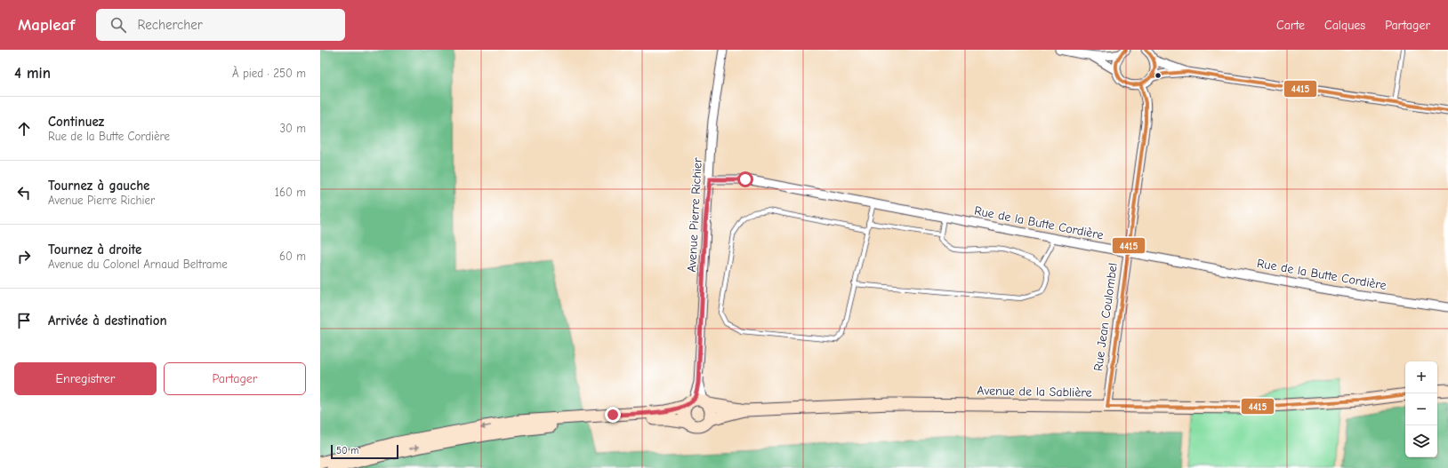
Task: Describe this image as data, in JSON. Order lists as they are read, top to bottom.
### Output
{
  "streets": {
    "main road": ["Avenue de la Sablière"],
    "street": ["Avenue Pierre Richier", "Rue de la Butte Cordière", "Rue Jean Coulombel"]
  },
  "crossings": [
    ["Avenue Pierre Richier", "Rue de la Butte Cordière"],
    ["Avenue Pierre Richier", "Avenue de la Sablière"],
    ["Rue de la Butte Cordière", "Rue Jean Coulombel"],
    ["Rue Jean Coulombel", "Avenue de la Sablière"]
  ],
  "lines": ["transit line 4415"],
  "scale_bar": "50 m",
  "page": {
    "header": "Mapleaf",
    "search": "Rechercher",
    "nav": ["Carte", "Calques", "Partager"],
    "heading": ["4 min", "À pied · 250 m"],
    "list": [
      ["Continuez", "Rue de la Butte Cordière", "30 m"],
      ["Tournez à gauche", "Avenue Pierre Richier", "160 m"],
      ["Tournez à droite", "Avenue du Colonel Arnaud Beltrame", "60 m"],
      "Arrivée à destination"
    ],
    "buttons": ["Enregistrer", "Partager"],
    "map_buttons": ["+", "−"],
    "scale": "50 m"
  }
}
